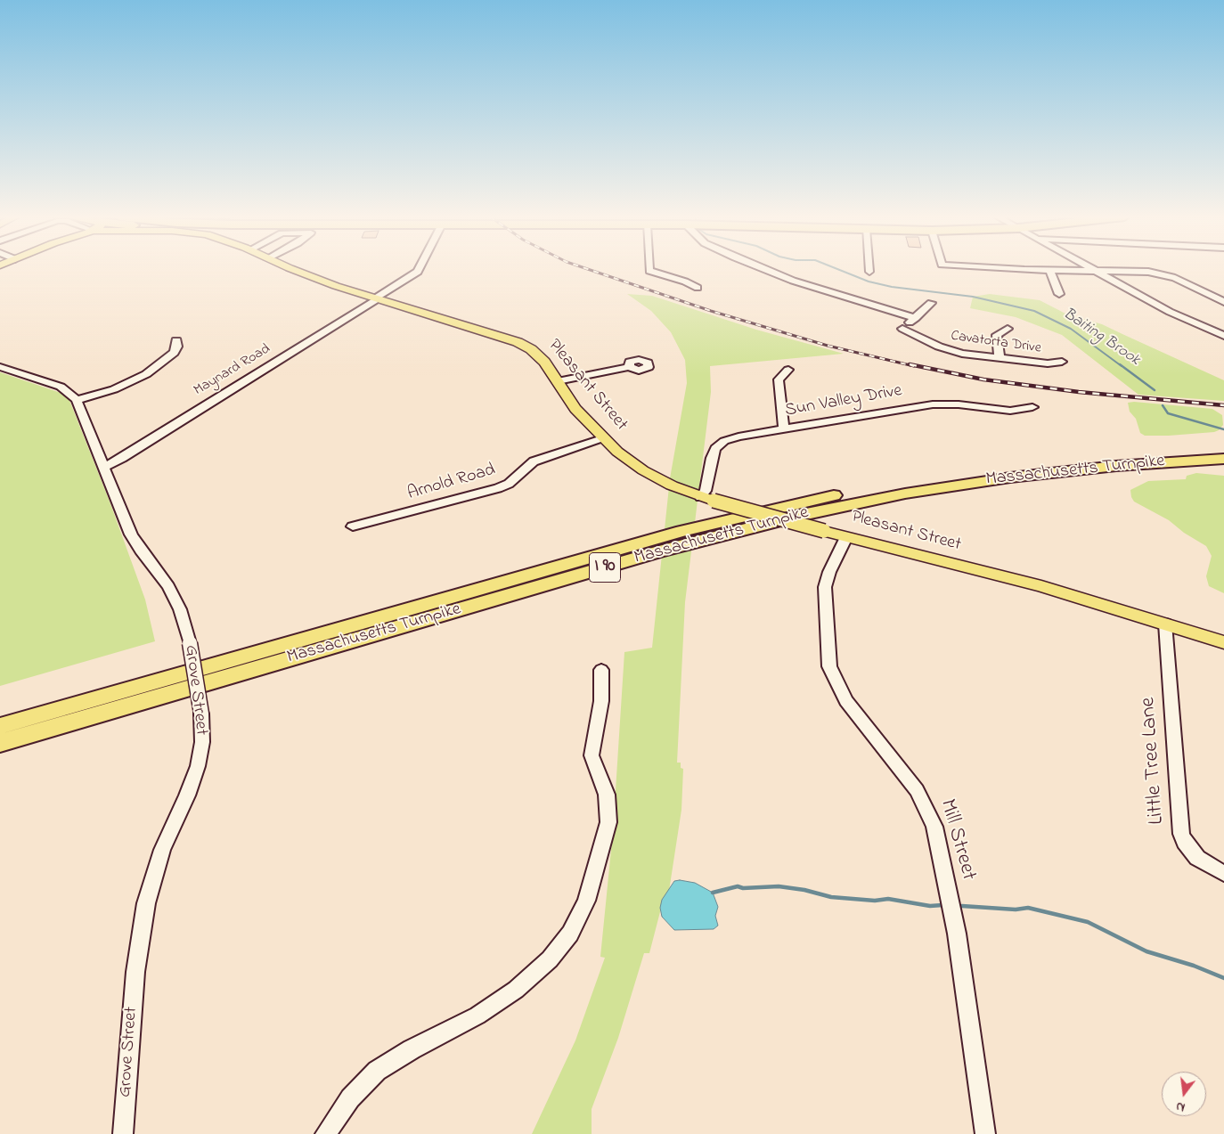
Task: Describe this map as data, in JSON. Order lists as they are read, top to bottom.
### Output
{
  "streets": {
    "highway": ["Massachusetts Turnpike", "I 90"],
    "main road": ["Pleasant Street"],
    "street": [
      "Cavatorta Drive",
      "Maynard Road",
      "Sun Valley Drive",
      "Arnold Road",
      "Grove Street",
      "Little Tree Lane",
      "Mill Street"
    ]
  },
  "crossings": [
    ["Maynard Road", "Pleasant Street"],
    ["Maynard Road", "Grove Street"],
    ["Pleasant Street", "Sun Valley Drive"],
    ["Pleasant Street", "Arnold Road"],
    ["Pleasant Street", "Little Tree Lane"],
    ["Pleasant Street", "Mill Street"]
  ],
  "water": ["Baiting Brook"],
  "north": "bottom"
}
